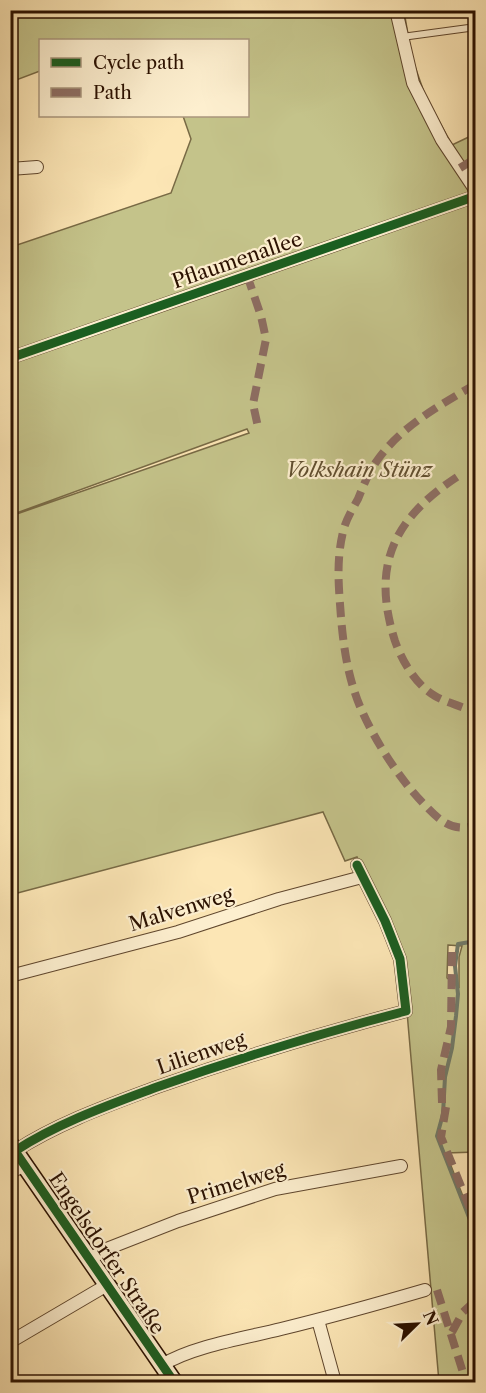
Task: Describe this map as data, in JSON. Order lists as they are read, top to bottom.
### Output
{
  "streets": {
    "street": [
      "Pflaumenallee",
      "Malvenweg",
      "Lilienweg",
      "Primelweg",
      "Engelsdorfer Straße"
    ]
  },
  "crossings": [
    ["Malvenweg", "Lilienweg"],
    ["Lilienweg", "Engelsdorfer Straße"],
    ["Primelweg", "Engelsdorfer Straße"]
  ],
  "parks": ["Volkshain Stünz"],
  "legend": ["Cycle path", "Path"],
  "north": "top right"
}
